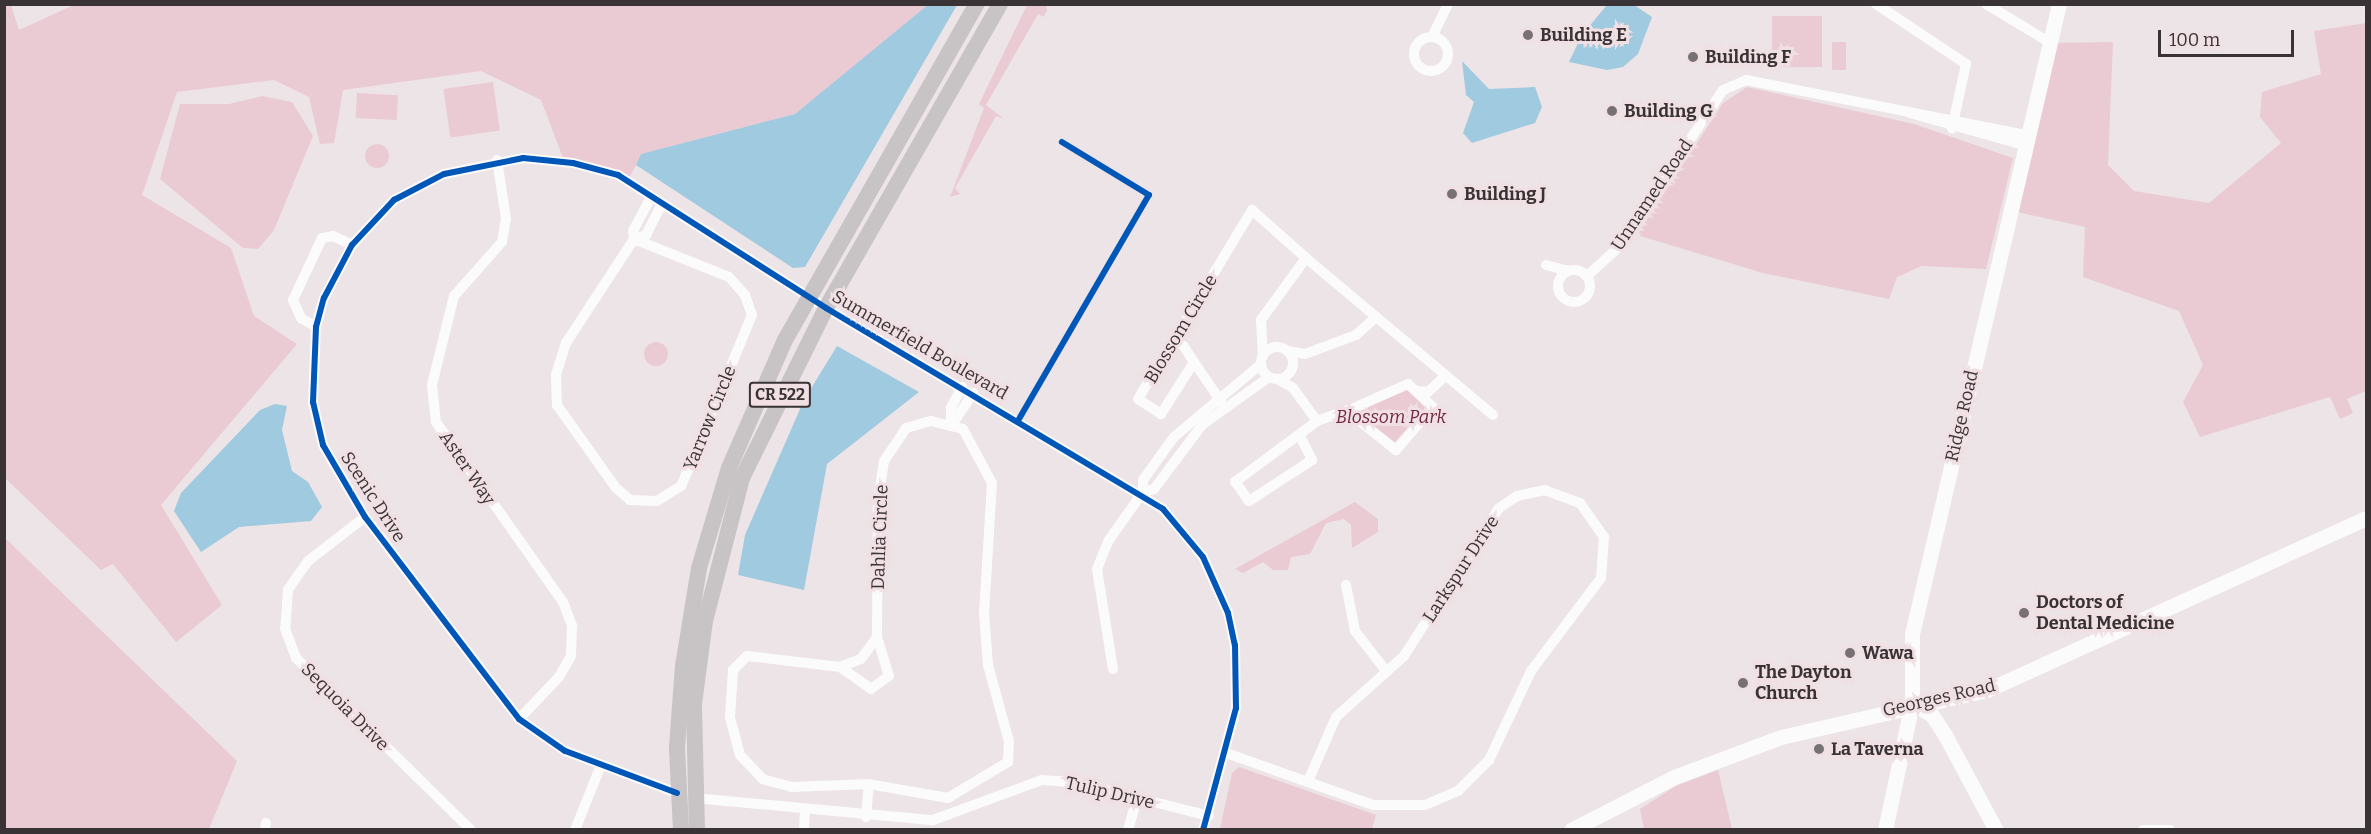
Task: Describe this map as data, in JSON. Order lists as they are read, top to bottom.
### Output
{
  "streets": {
    "main road": ["CR 522"],
    "street": [
      "Unnamed Road",
      "Blossom Circle",
      "Summerfield Boulevard",
      "Ridge Road",
      "Yarrow Circle",
      "Aster Way",
      "Scenic Drive",
      "Dahlia Circle",
      "Larkspur Drive",
      "Georges Road",
      "Sequoia Drive",
      "Tulip Drive"
    ]
  },
  "crossings": [
    ["Unnamed Road", "Ridge Road"],
    ["Summerfield Boulevard", "CR 522"],
    ["Summerfield Boulevard", "Scenic Drive"],
    ["Summerfield Boulevard", "Larkspur Drive"],
    ["Summerfield Boulevard", "Tulip Drive"],
    ["CR 522", "Scenic Drive"],
    ["CR 522", "Tulip Drive"],
    ["Ridge Road", "Georges Road"],
    ["Yarrow Circle", "Scenic Drive"],
    ["Aster Way", "Scenic Drive"],
    ["Scenic Drive", "Sequoia Drive"]
  ],
  "parks": ["Blossom Park"],
  "places": [
    "Building E",
    "Building F",
    "Building G",
    "Building J",
    "Doctors of Dental Medicine",
    "Wawa",
    "The Dayton Church",
    "La Taverna"
  ],
  "scale_bar": "100 m"
}
